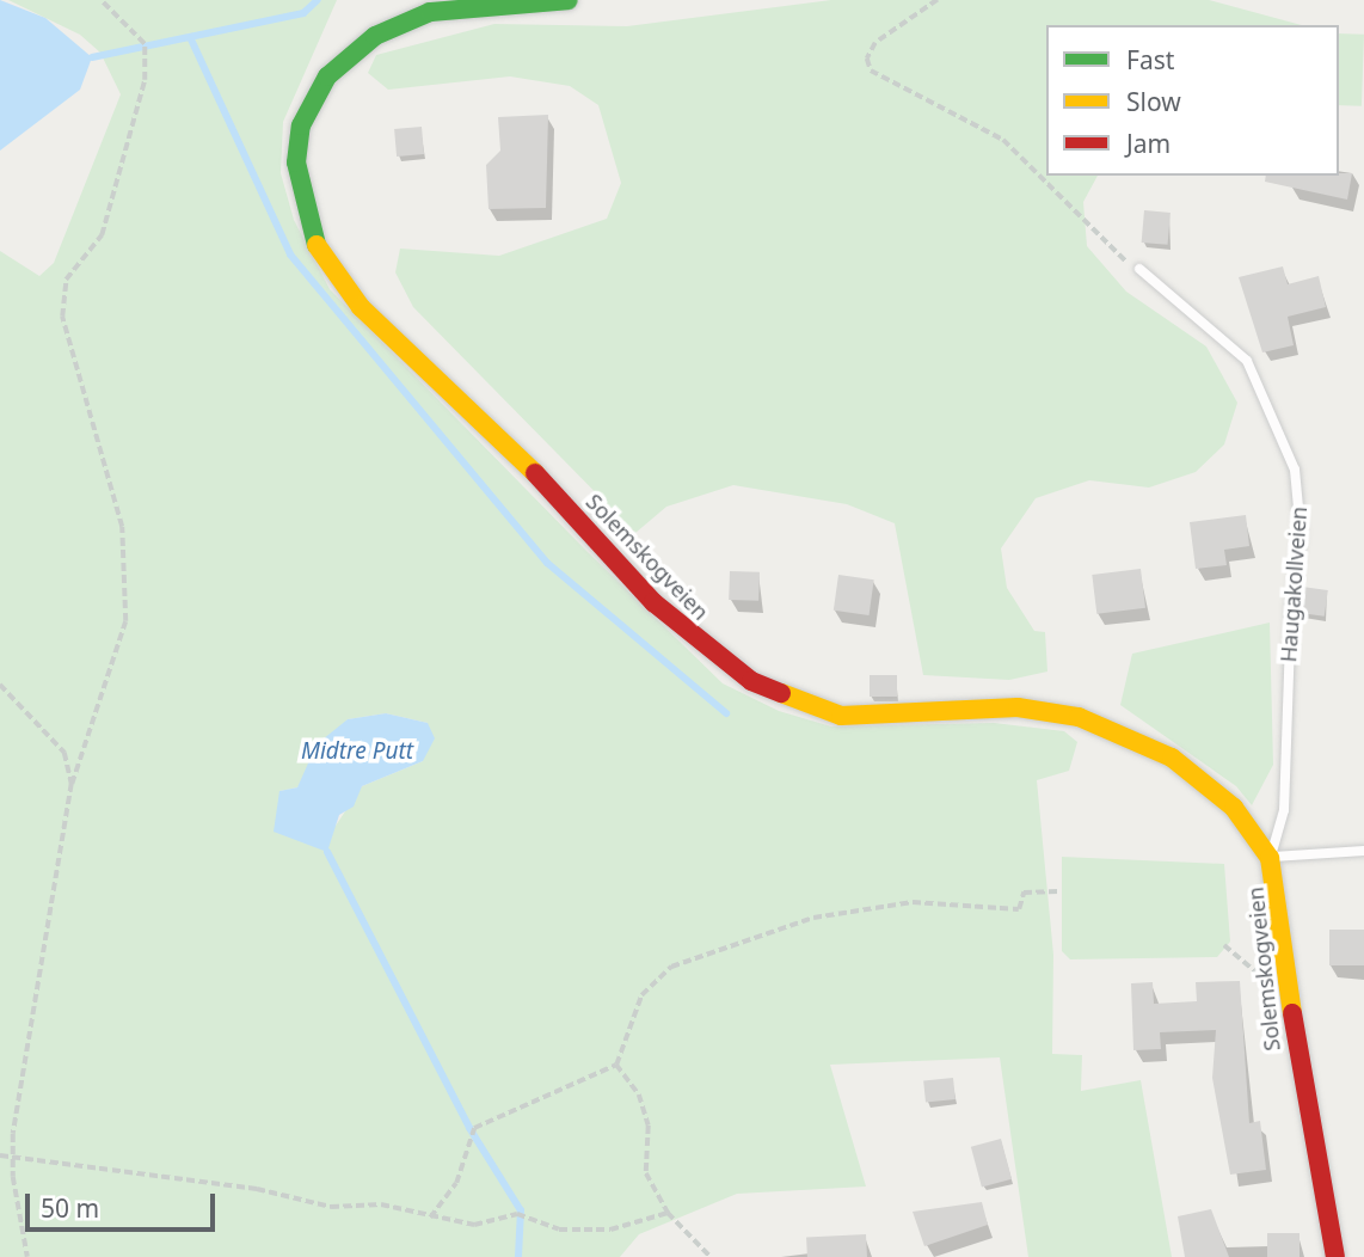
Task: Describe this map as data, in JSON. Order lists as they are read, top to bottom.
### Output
{
  "streets": {
    "street": ["Solemskogveien"],
    "lane": ["Haugakollveien"]
  },
  "crossings": [
    ["Solemskogveien", "Haugakollveien"]
  ],
  "water": ["Midtre Putt"],
  "legend": ["Fast", "Slow", "Jam"],
  "scale_bar": "50 m"
}
